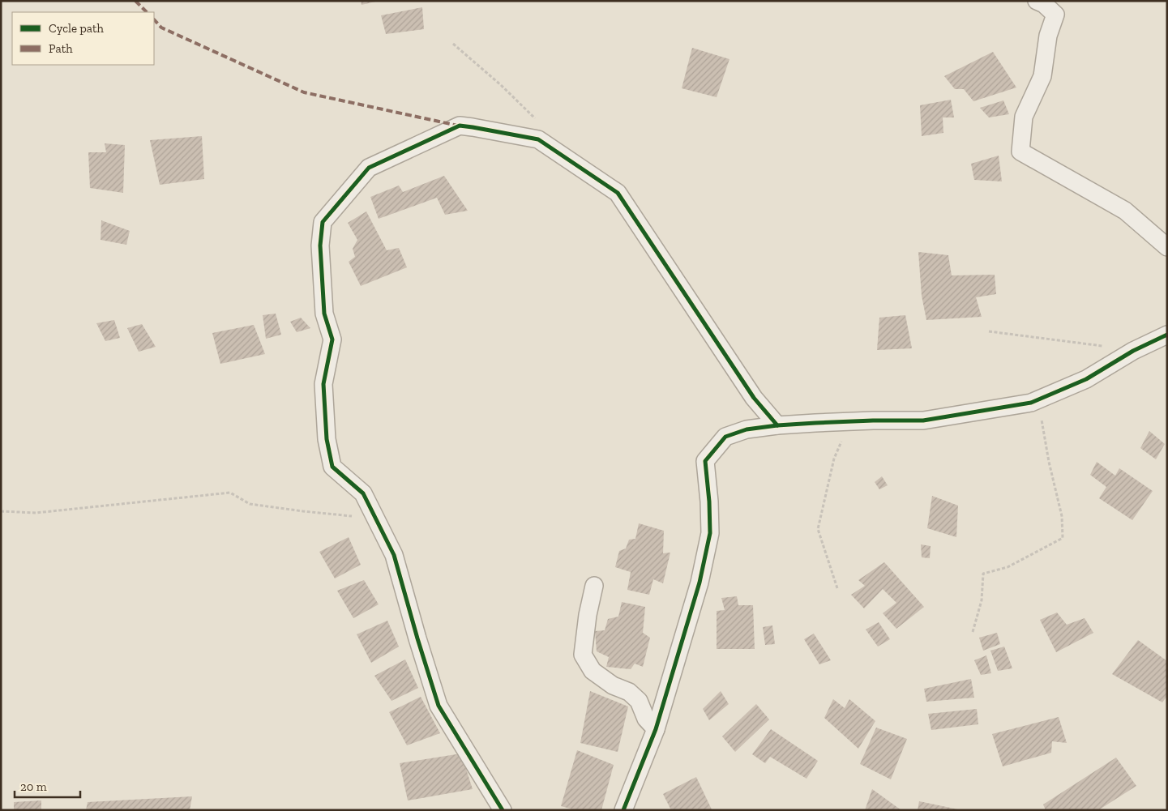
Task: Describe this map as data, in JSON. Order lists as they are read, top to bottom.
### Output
{
  "legend": ["Cycle path", "Path"],
  "scale_bar": "20 m"
}
